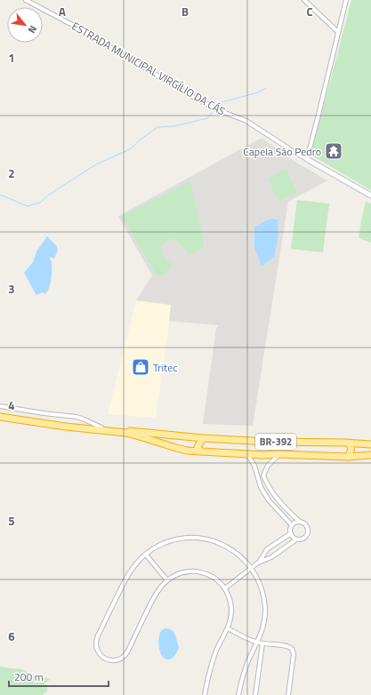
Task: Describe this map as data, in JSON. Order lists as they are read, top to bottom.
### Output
{
  "streets": {
    "highway": ["BR-392"],
    "street": ["ESTRADA MUNICIPAL VIRGÍLIO DA CÁS"]
  },
  "places": {
    "temple": ["Capela São Pedro"],
    "shop": ["Tritec"]
  },
  "scale_bar": "200 m",
  "north": "bottom right",
  "grid": {
    "columns": ["A", "B", "C"],
    "rows": [
      "1",
      "2",
      "3",
      "4",
      "5",
      "6"
    ]
  }
}
